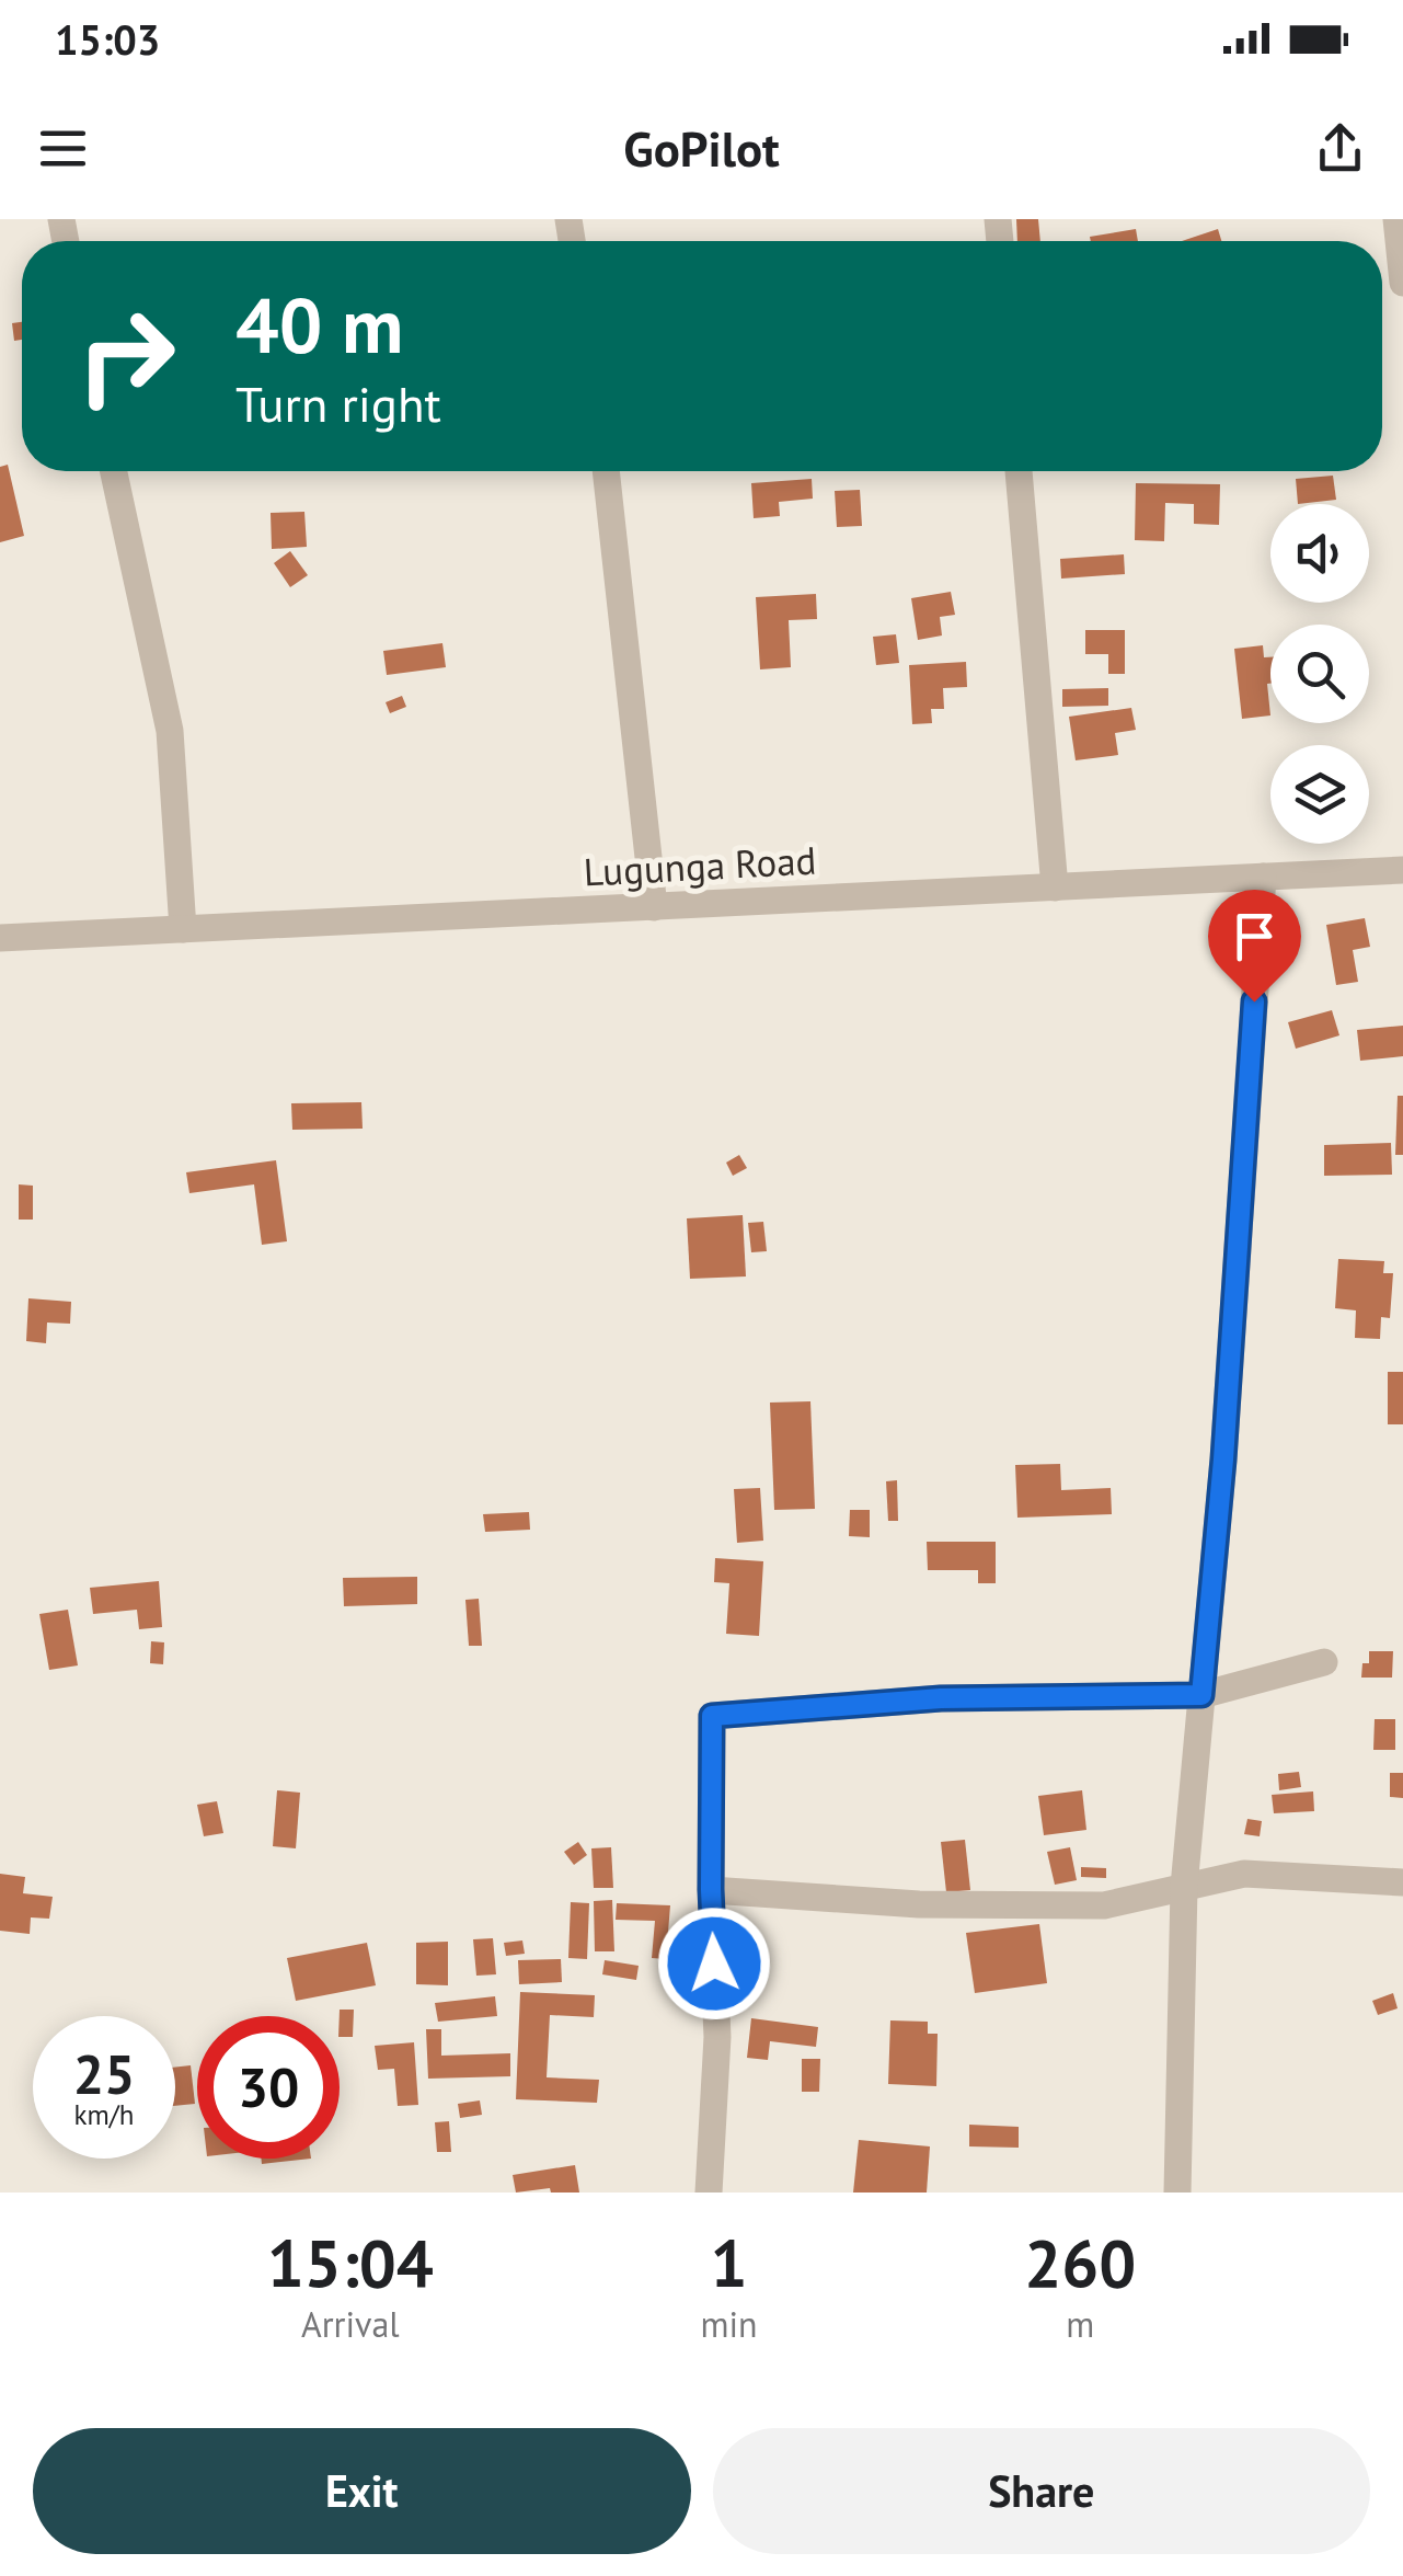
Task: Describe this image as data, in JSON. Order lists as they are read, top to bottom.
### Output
{
  "streets": {
    "street": ["Lugunga Road"]
  },
  "page": {
    "status": "15:03",
    "header": "GoPilot",
    "turn": ["40 m", "Turn right"],
    "speed": "25 km/h",
    "limit": "30",
    "eta": [
      "15:04",
      "Arrival",
      "1",
      "min",
      "260",
      "m"
    ],
    "buttons": ["Exit", "Share"]
  }
}
